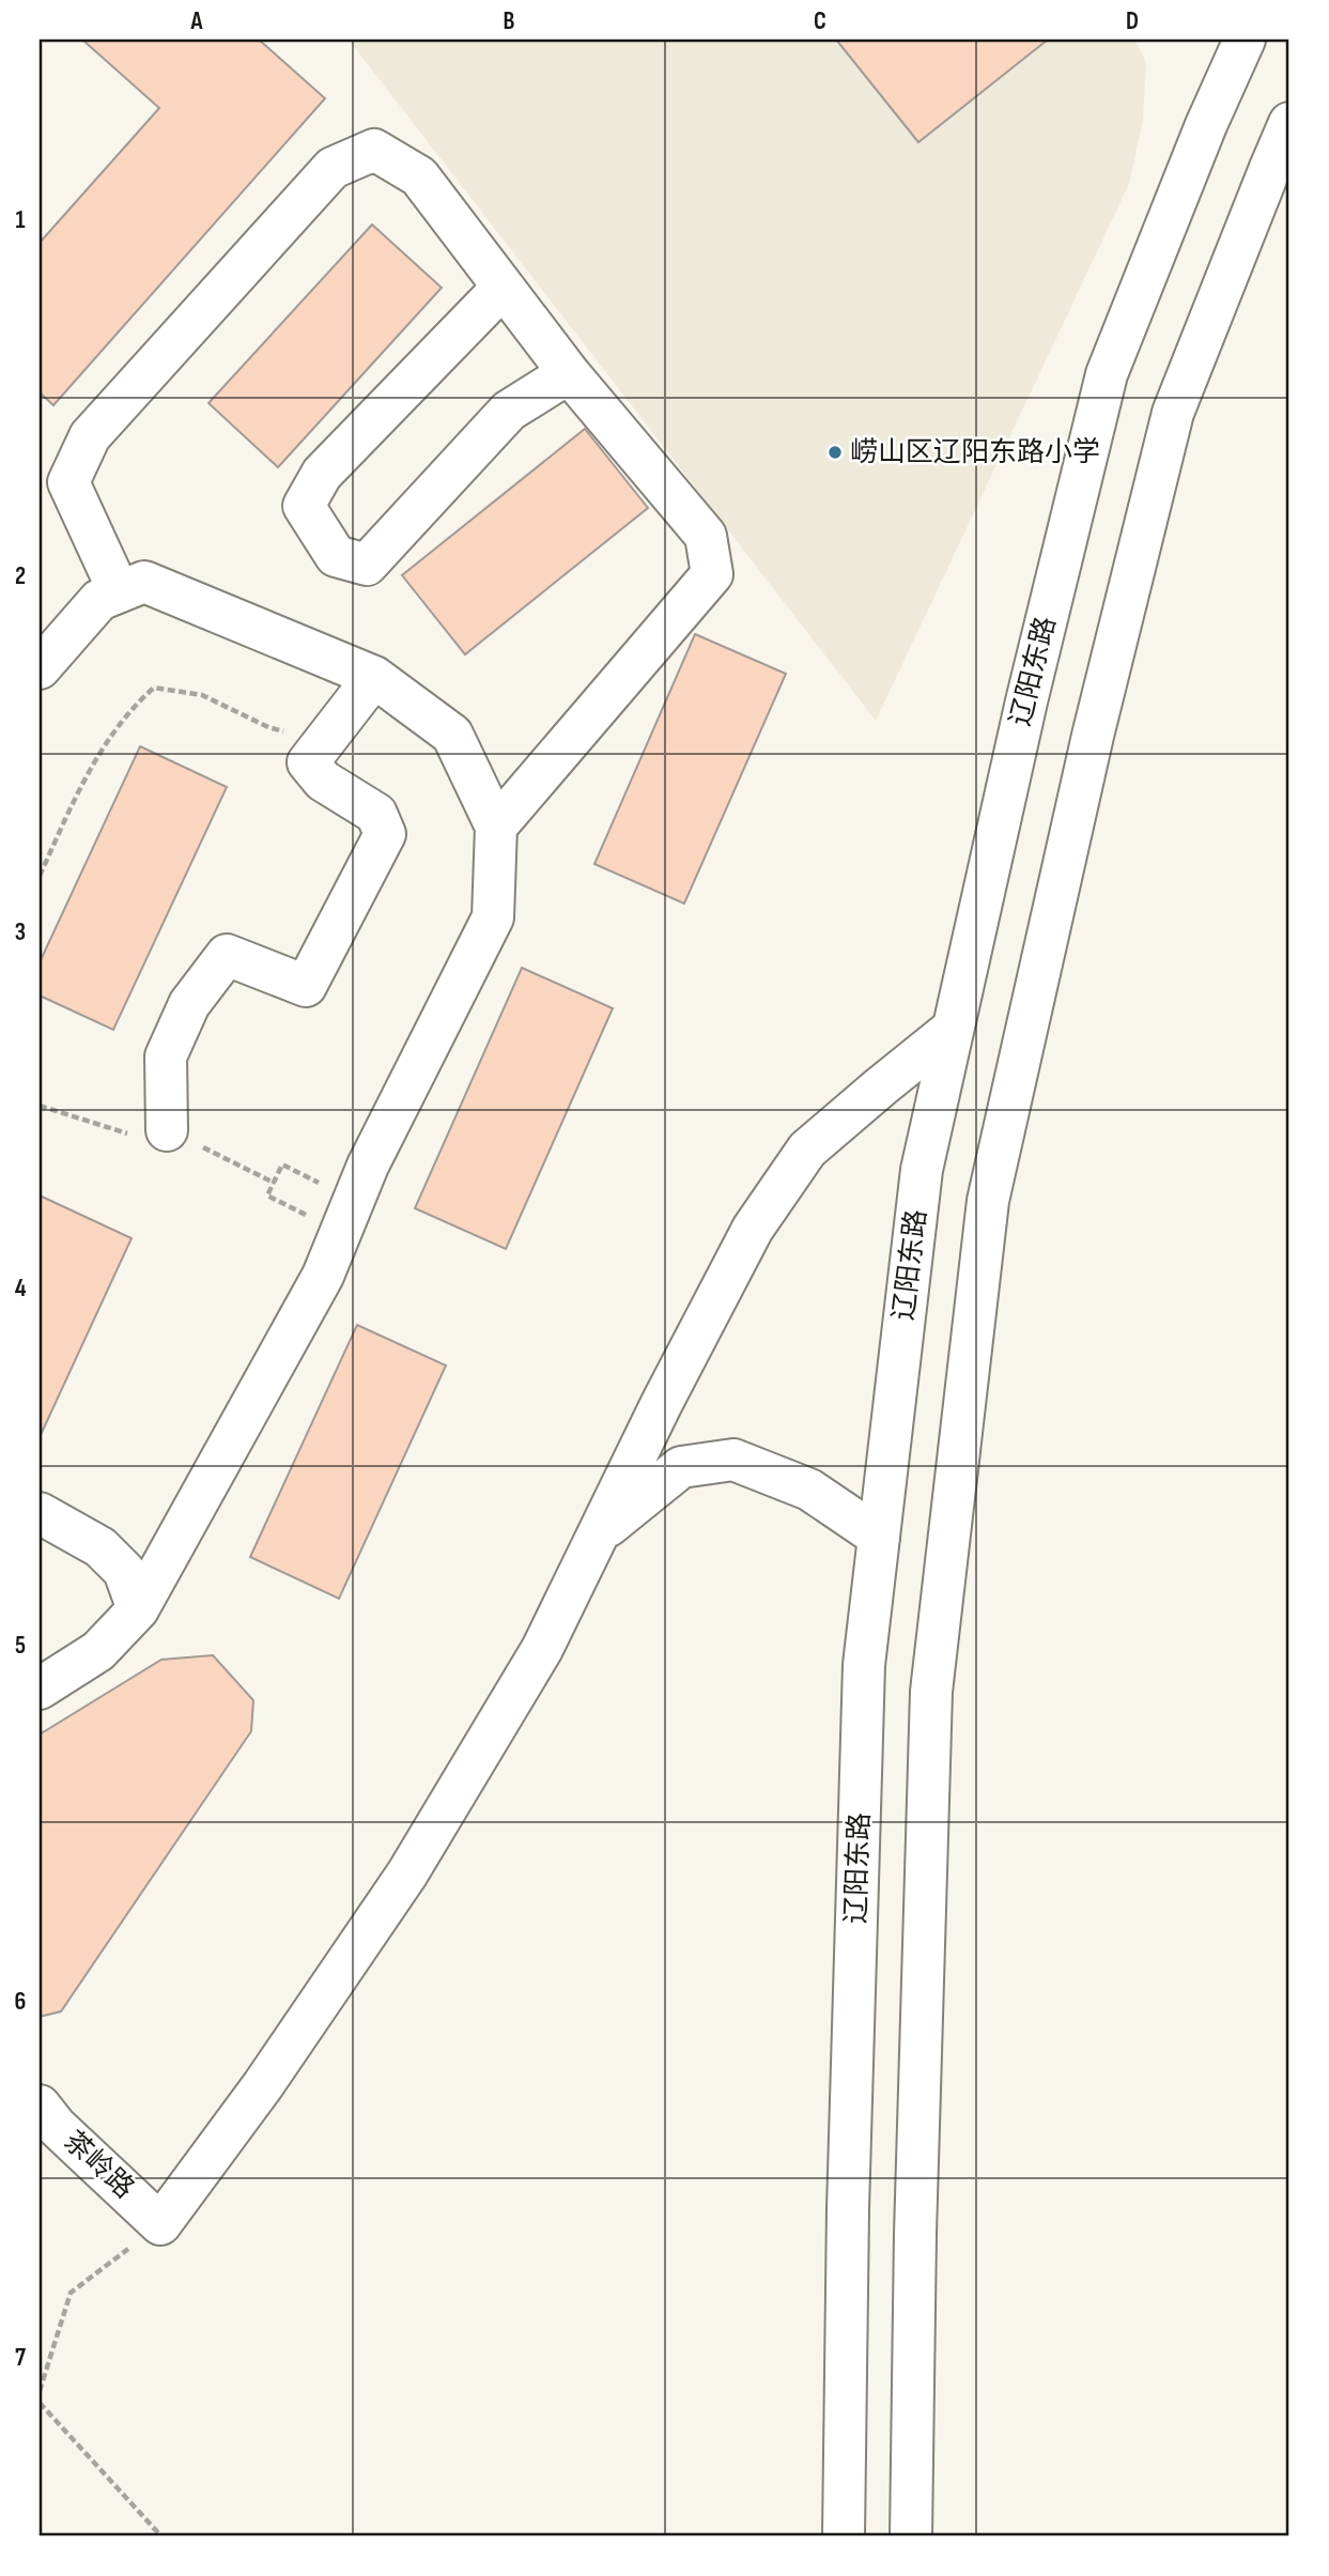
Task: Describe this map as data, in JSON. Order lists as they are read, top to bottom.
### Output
{
  "streets": {
    "street": ["辽阳东路", "茶岭路"]
  },
  "places": ["崂山区辽阳东路小学"],
  "grid": {
    "columns": [
      "A",
      "B",
      "C",
      "D"
    ],
    "rows": [
      "1",
      "2",
      "3",
      "4",
      "5",
      "6",
      "7"
    ]
  }
}
